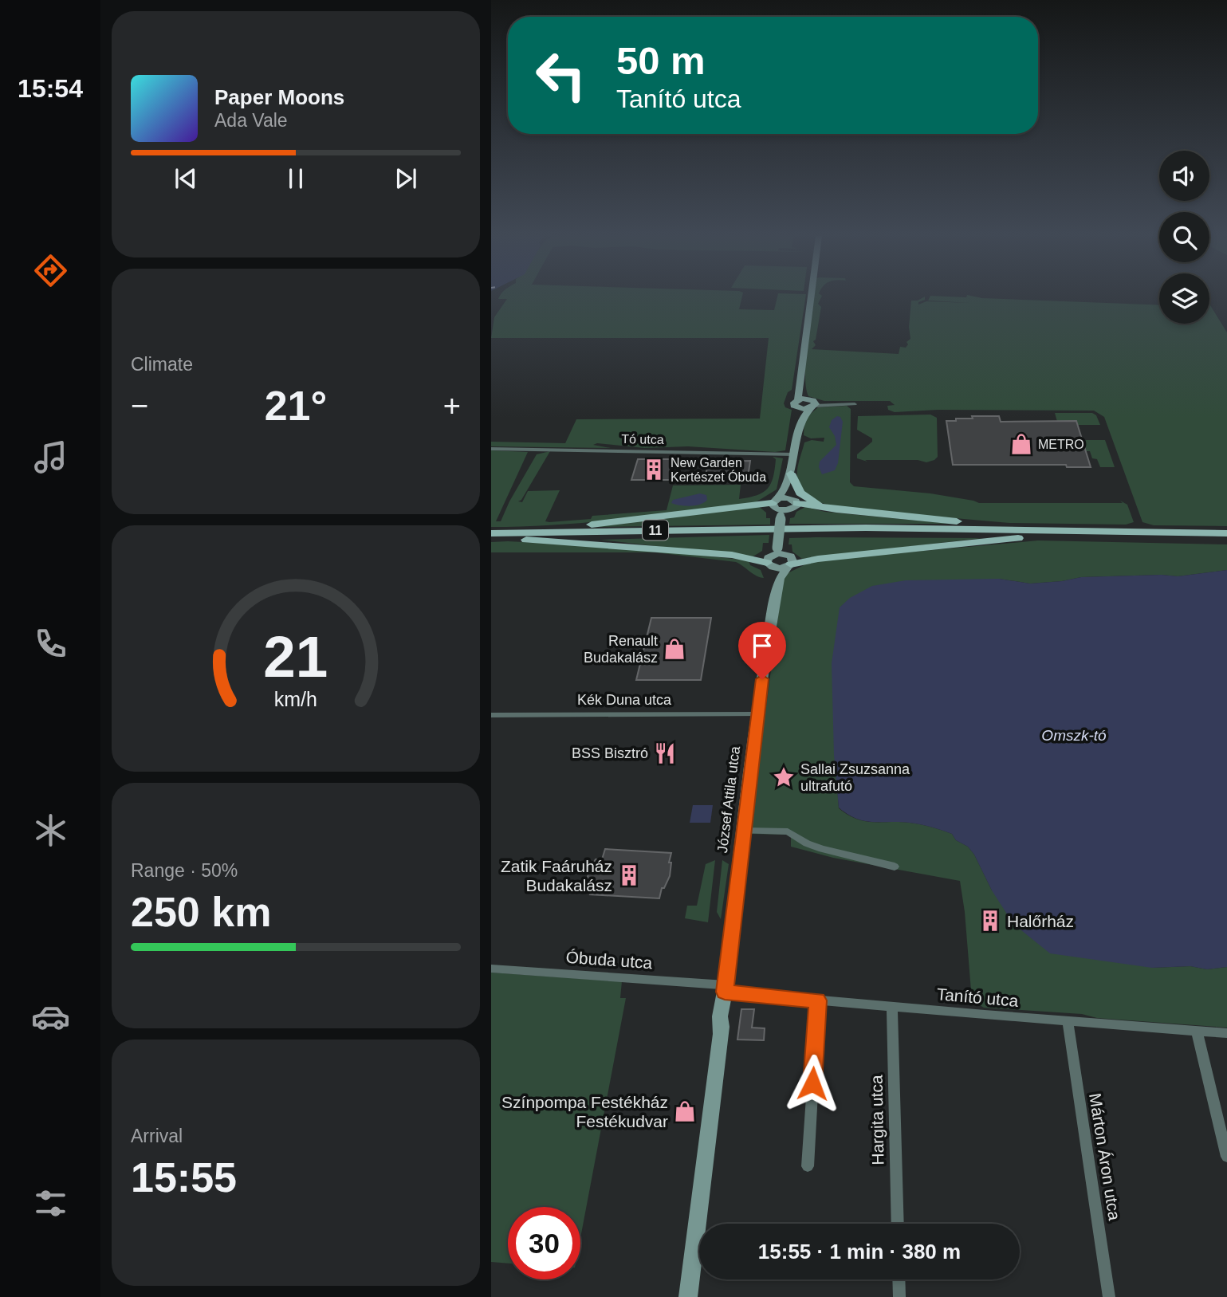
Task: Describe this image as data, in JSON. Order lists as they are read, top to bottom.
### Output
{
  "streets": {
    "main road": ["11"],
    "street": [
      "Tó utca",
      "Kék Duna utca",
      "József Attila utca",
      "Óbuda utca",
      "Tanító utca",
      "Hargita utca",
      "Márton Áron utca"
    ]
  },
  "crossings": [
    ["Kék Duna utca", "József Attila utca"],
    ["József Attila utca", "Óbuda utca"],
    ["József Attila utca", "Tanító utca"],
    ["Óbuda utca", "Tanító utca"],
    ["Tanító utca", "Hargita utca"],
    ["Tanító utca", "Márton Áron utca"]
  ],
  "water": ["Omszk-tó"],
  "places": {
    "shop": ["METRO", "Renault Budakalász", "Színpompa Festékház Festékudvar"],
    "building": ["New Garden Kertészet Óbuda", "Zatik Faáruház Budakalász", "Halőrház"],
    "restaurant": ["BSS Bisztró"],
    "place": ["Sallai Zsuzsanna ultrafutó"]
  },
  "page": {
    "tabs": "15:54",
    "turn": ["50 m", "Tanító utca"],
    "song": ["Paper Moons", "Ada Vale"],
    "tile": [
      "Climate",
      ["Range · 50%", "250 km"],
      ["Arrival", "15:55"]
    ],
    "heat": ["−", "21°", "+"],
    "limit": "30",
    "trip": "15:55 · 1 min · 380 m",
    "gauge": ["21", "km/h"]
  }
}
